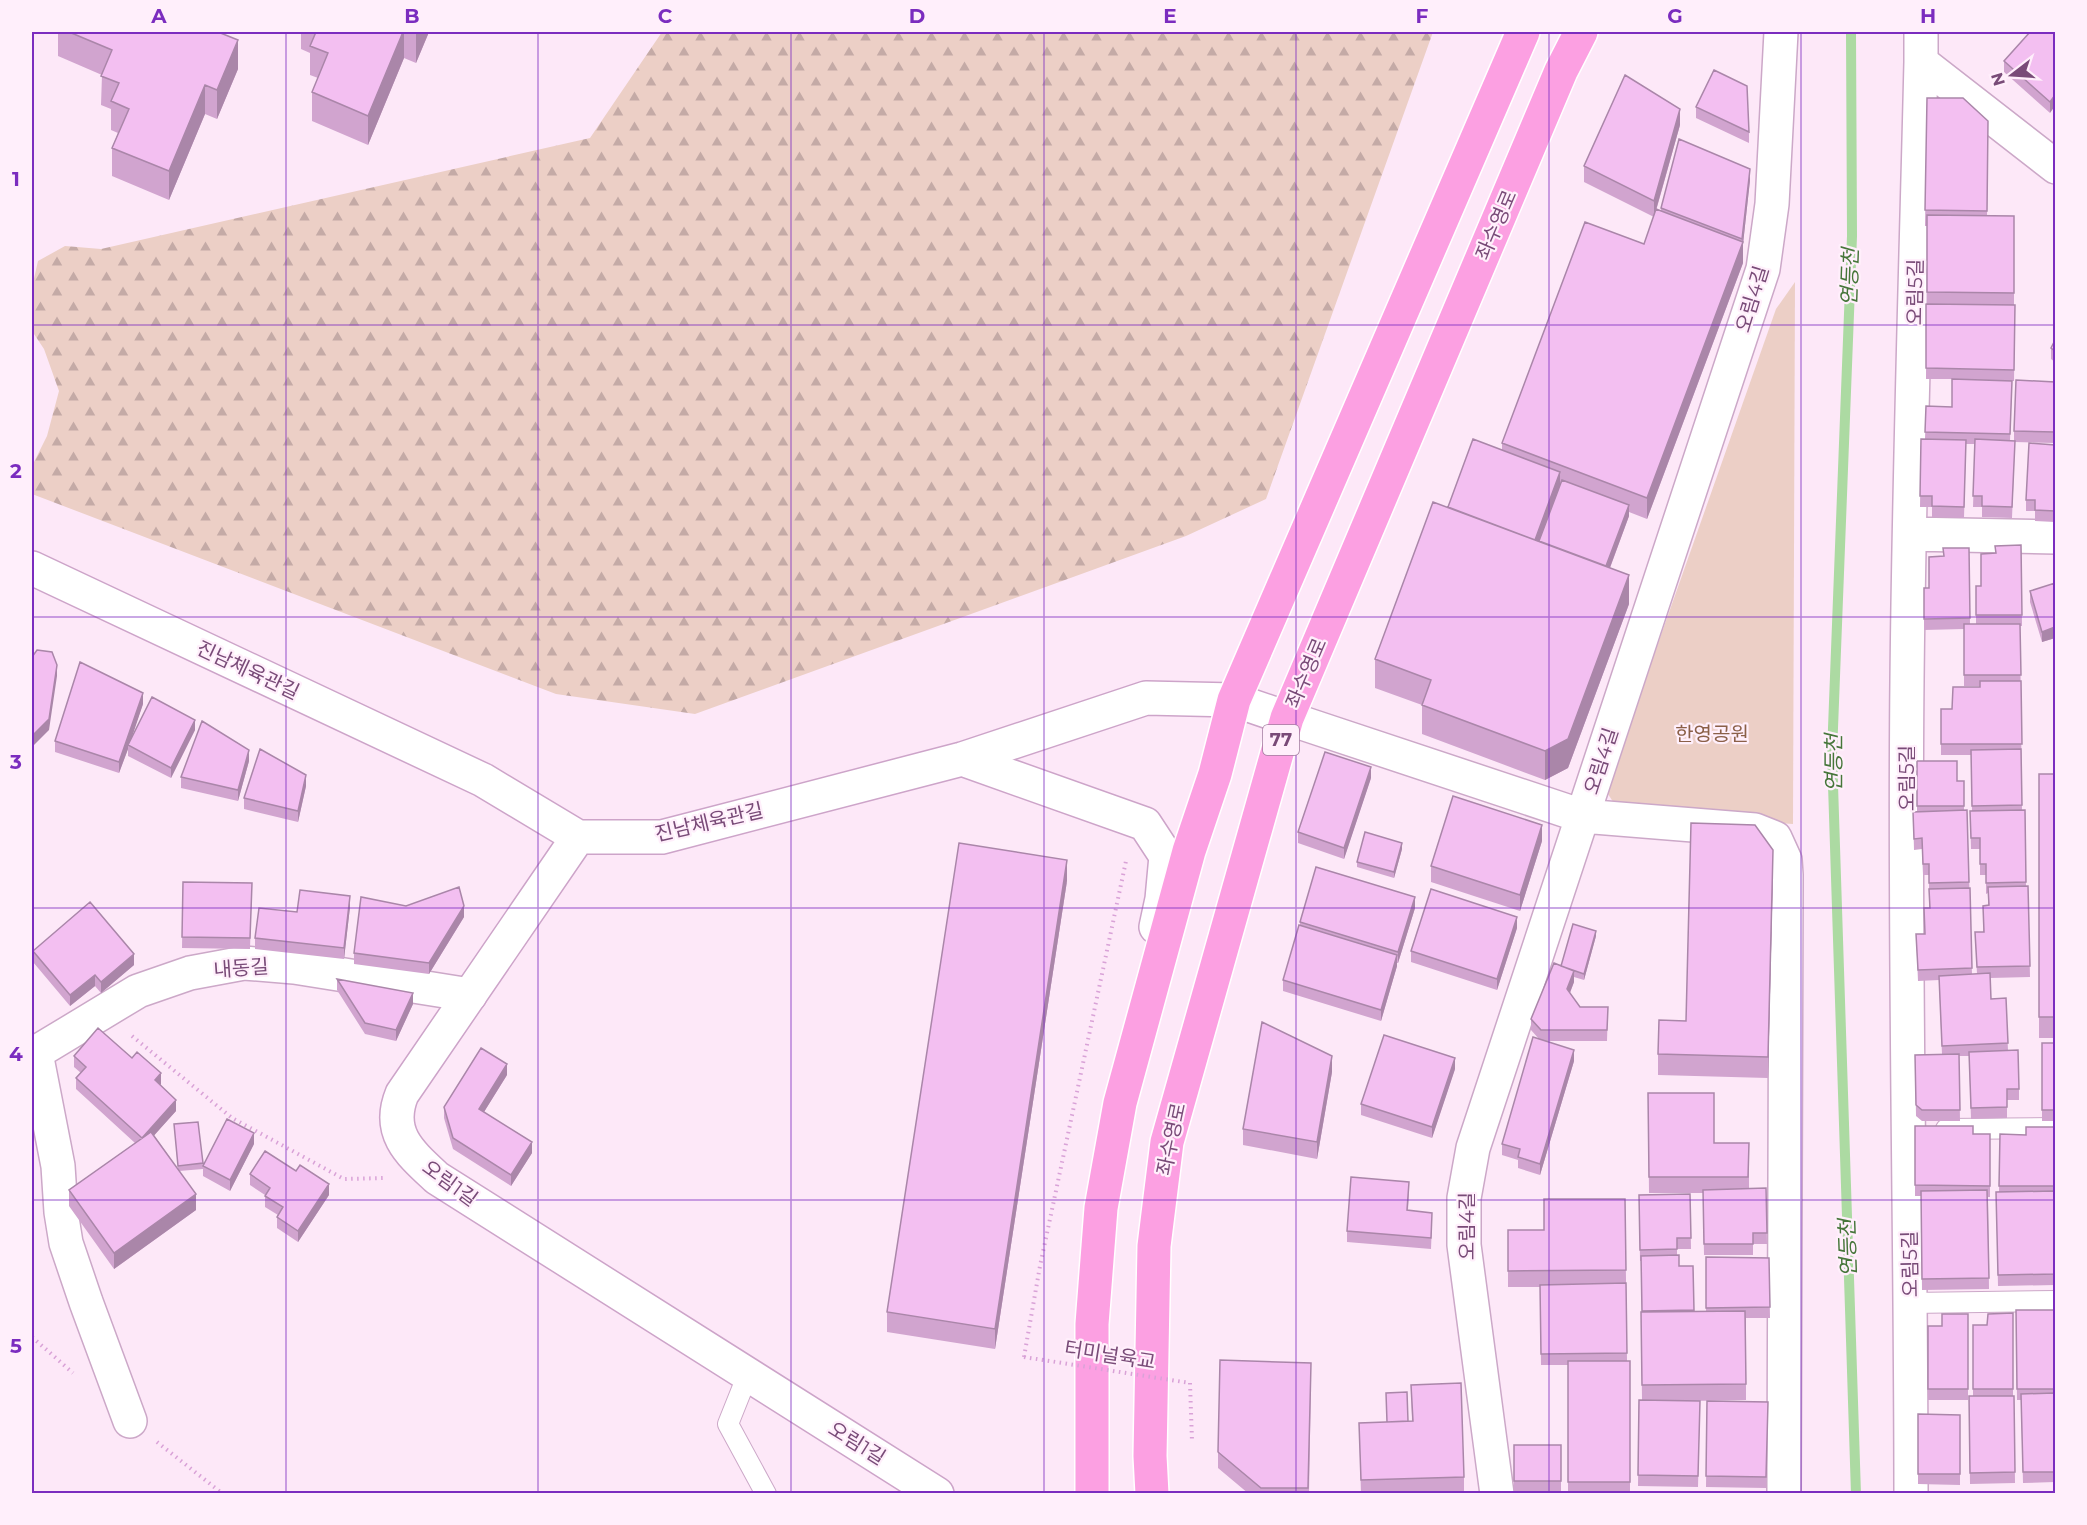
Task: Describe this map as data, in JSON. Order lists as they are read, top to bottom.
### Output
{
  "streets": {
    "main road": ["좌수영로", "77"],
    "street": [
      "오림5길",
      "오림4길",
      "진남체육관길",
      "내동길",
      "오림1길"
    ],
    "path": ["터미널육교"]
  },
  "crossings": [
    ["좌수영로", "진남체육관길"],
    ["오림4길", "진남체육관길"],
    ["진남체육관길", "오림1길"],
    ["내동길", "오림1길"]
  ],
  "water": ["연등천"],
  "parks": ["한영공원"],
  "north": "left",
  "grid": {
    "columns": [
      "A",
      "B",
      "C",
      "D",
      "E",
      "F",
      "G",
      "H"
    ],
    "rows": [
      "1",
      "2",
      "3",
      "4",
      "5"
    ]
  }
}
